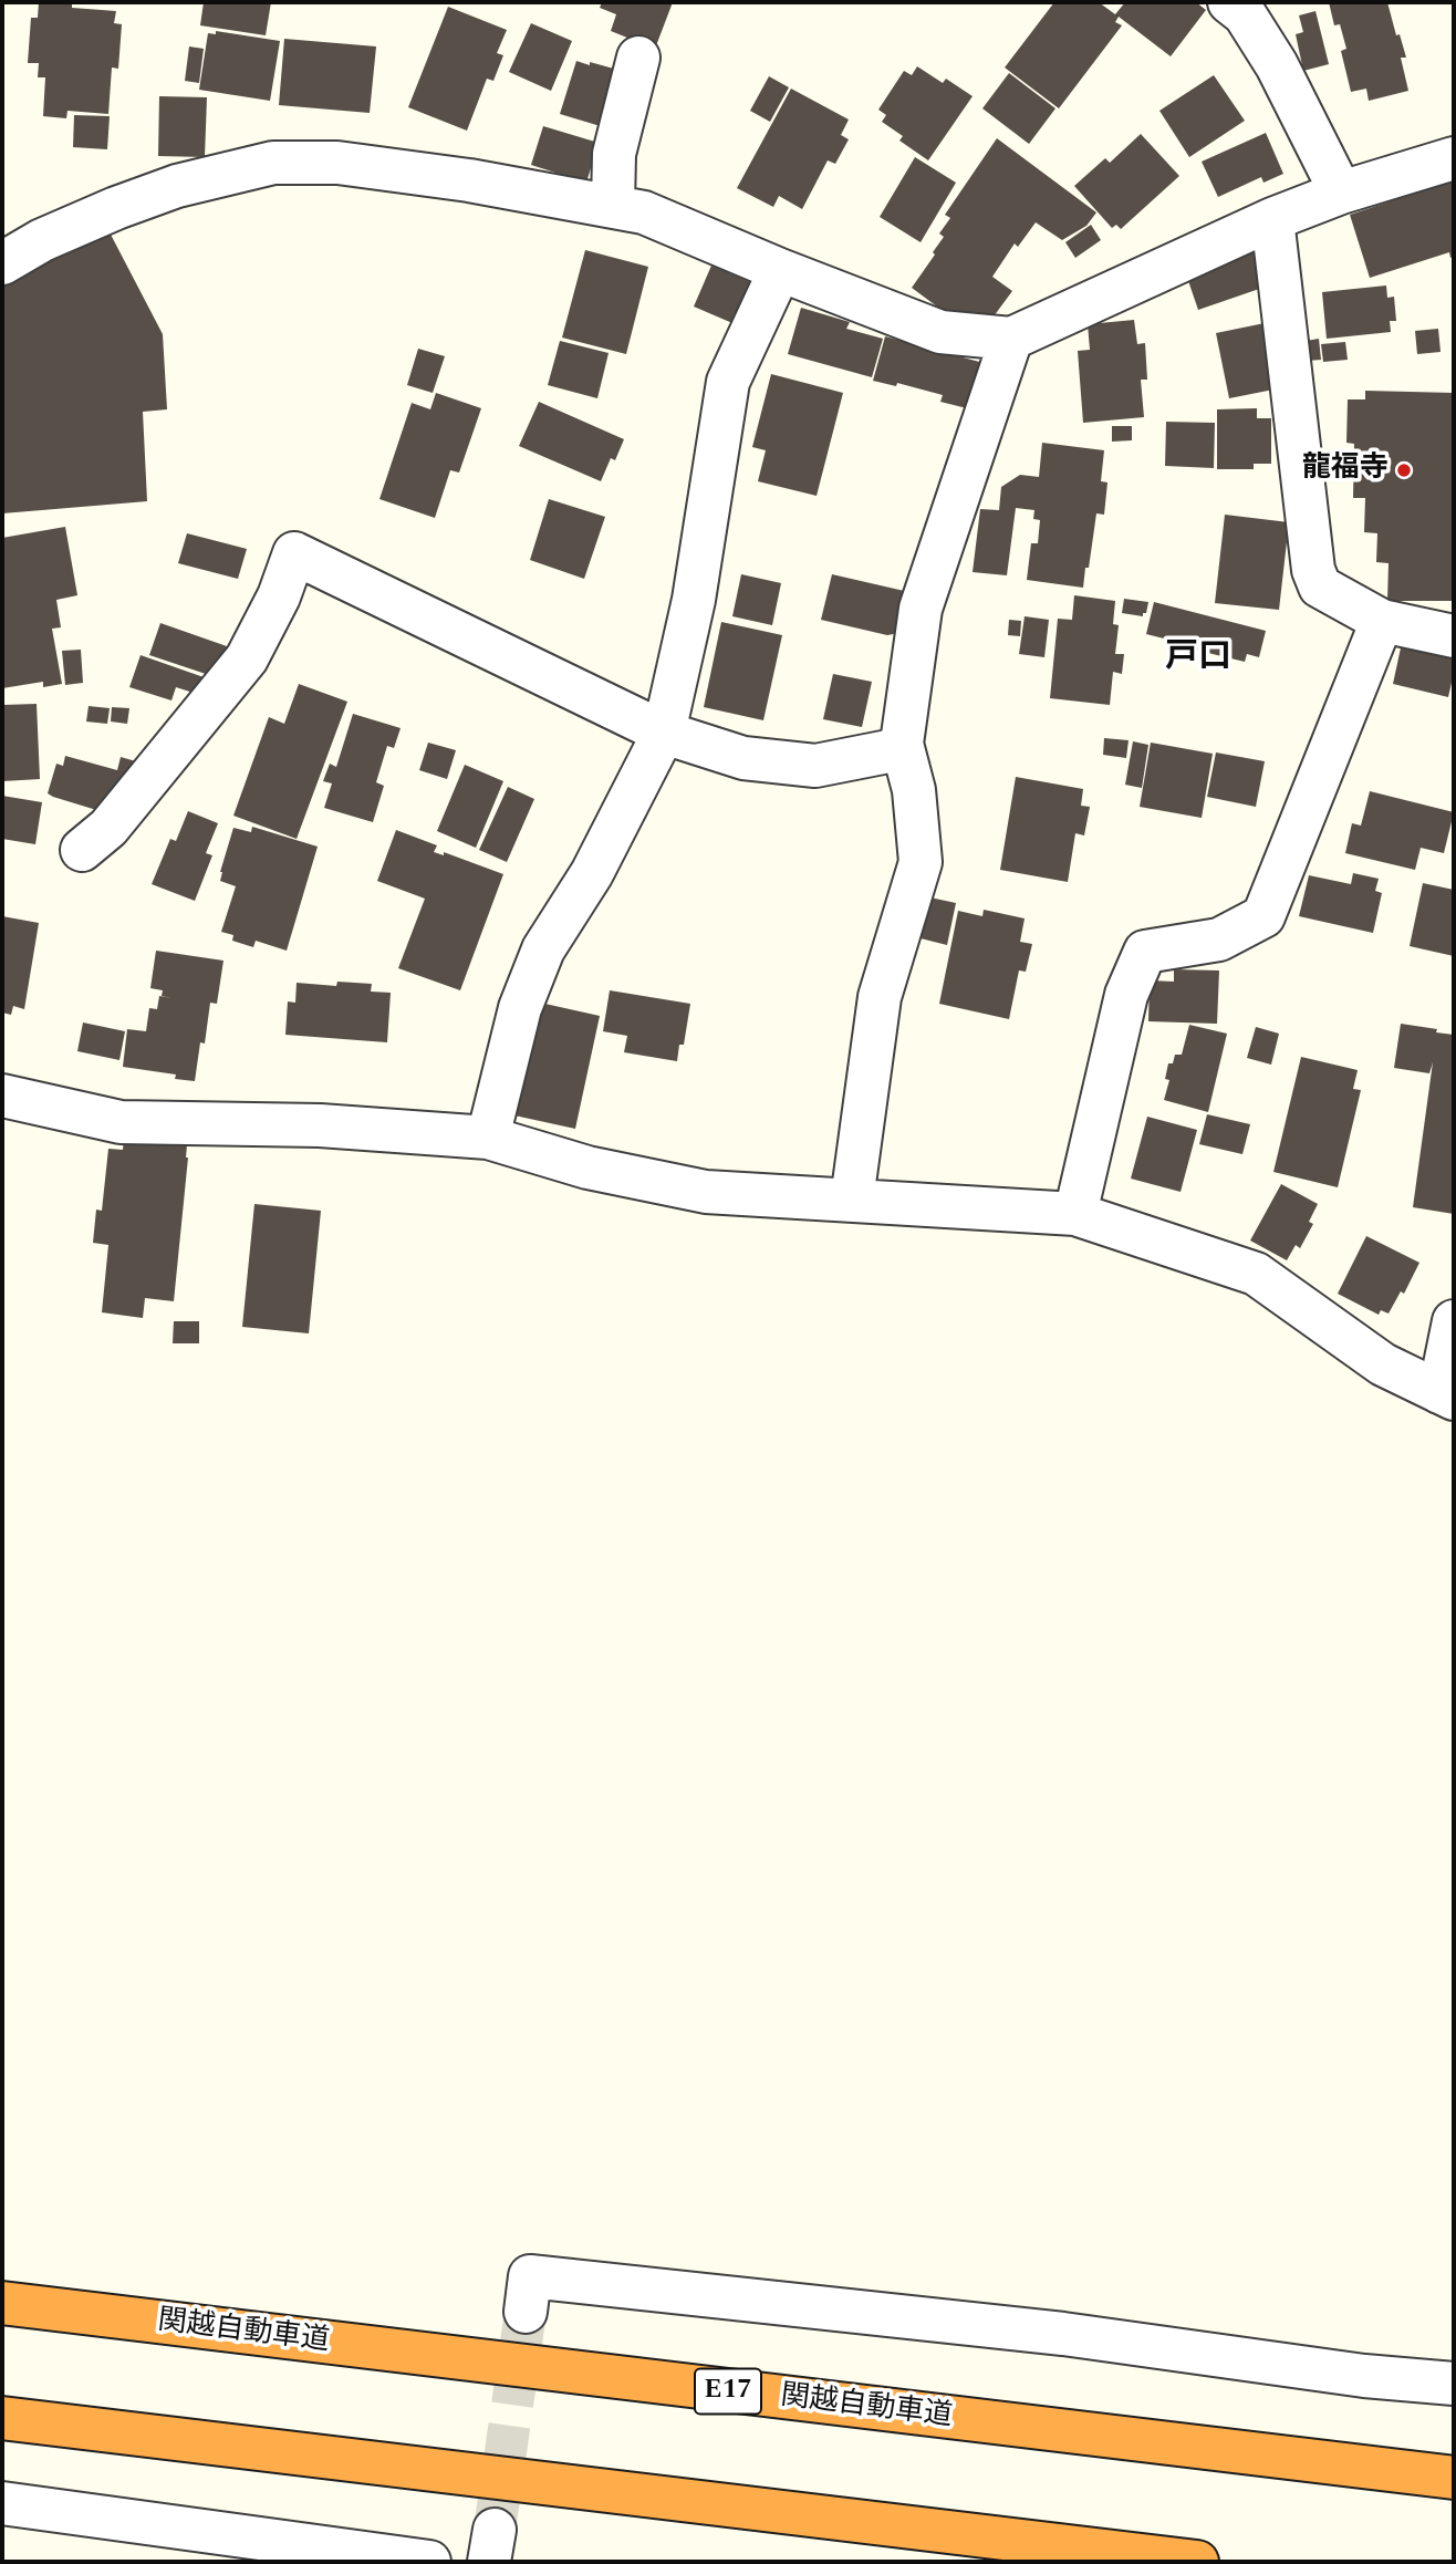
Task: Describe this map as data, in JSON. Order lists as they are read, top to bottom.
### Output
{
  "streets": {
    "highway": ["関越自動車道", "E17"]
  },
  "districts": ["戸口"],
  "places": ["龍福寺"]
}
